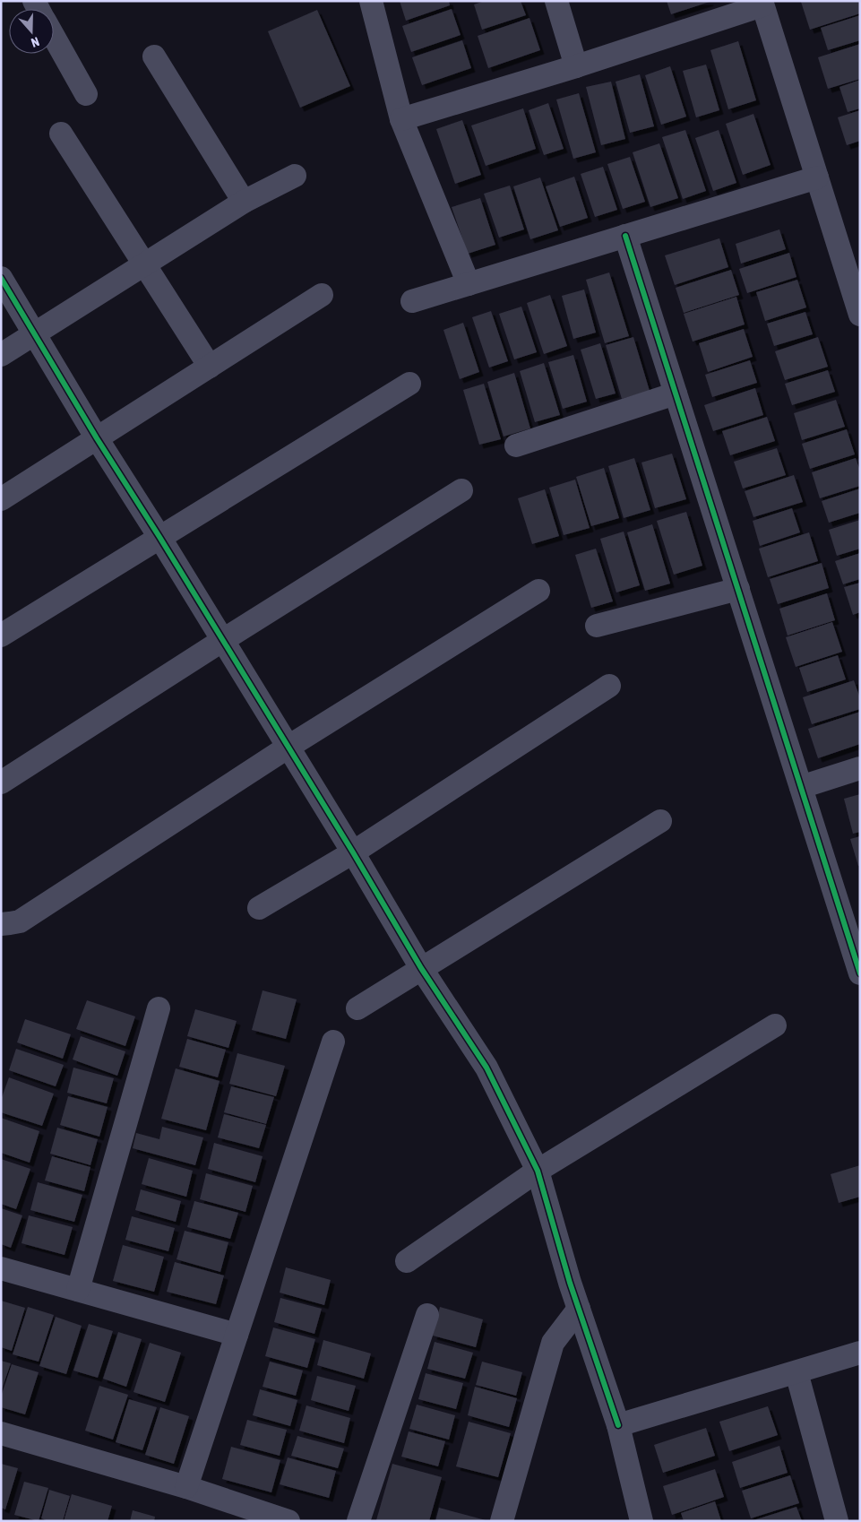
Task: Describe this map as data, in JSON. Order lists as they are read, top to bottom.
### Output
{
  "north": "bottom"
}
